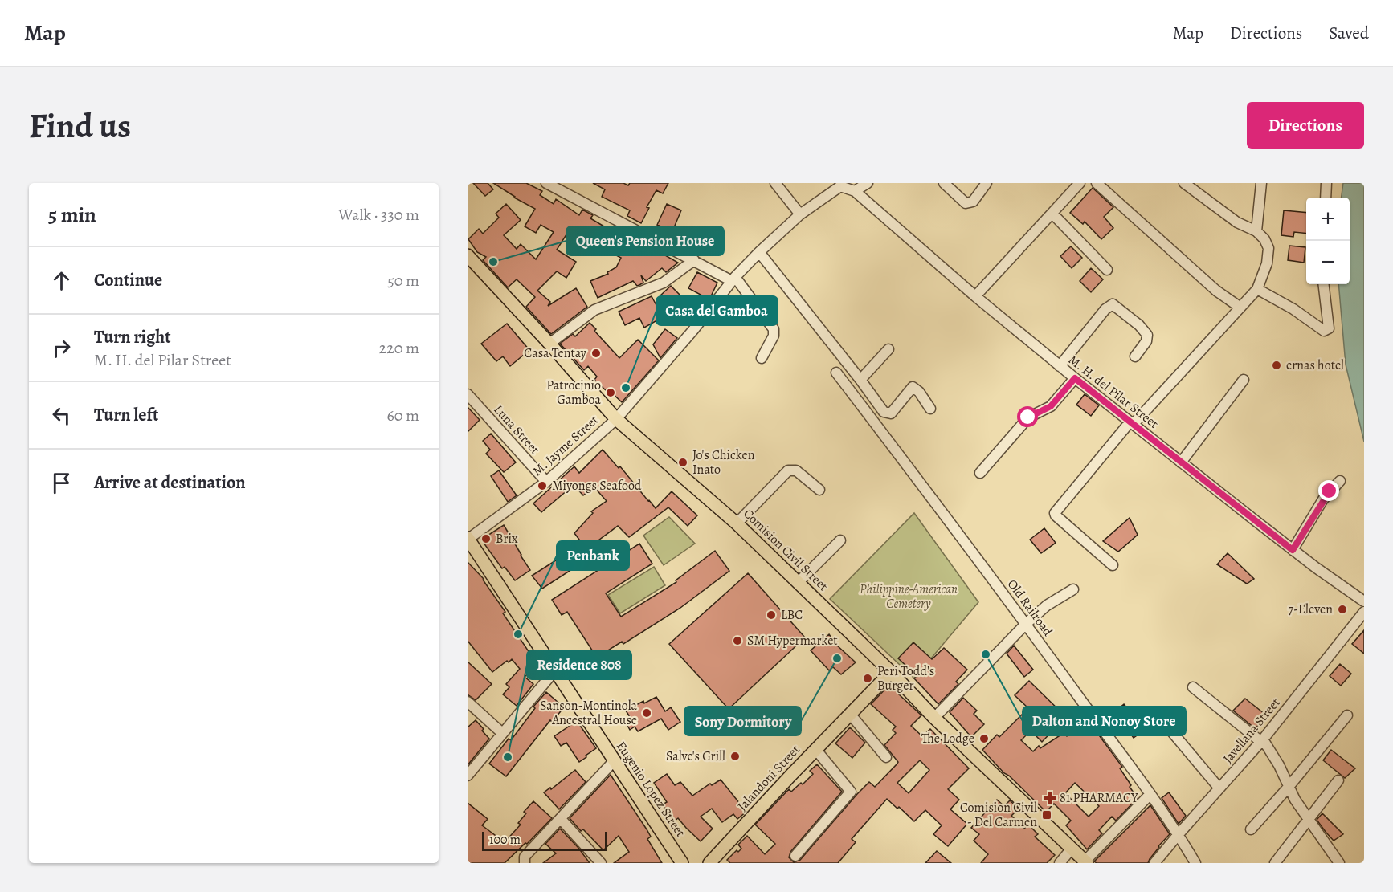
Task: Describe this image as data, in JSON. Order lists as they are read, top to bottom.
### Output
{
  "streets": {
    "main road": ["Comision Civil Street", "Jalandoni Street", "Eugenio Lopez Street"],
    "street": [
      "M. H. del Pilar Street",
      "Luna Street",
      "M. Jayme Street",
      "Old Railroad",
      "Javellana Street"
    ]
  },
  "crossings": [
    ["M. H. del Pilar Street", "M. Jayme Street"],
    ["Luna Street", "M. Jayme Street"],
    ["M. Jayme Street", "Comision Civil Street"],
    ["M. Jayme Street", "Eugenio Lopez Street"],
    ["Comision Civil Street", "Jalandoni Street"],
    ["Old Railroad", "Javellana Street"]
  ],
  "parks": ["Philippine-American Cemetery"],
  "places": {
    "other": [
      "Queen's Pension House",
      "Casa Tentay",
      "ernas hotel",
      "Casa del Gamboa",
      "Patrocinio Gamboa",
      "Jo's Chicken Inato",
      "Miyongs Seafood",
      "Brix",
      "7-Eleven",
      "LBC",
      "Penbank",
      "SM Hypermarket",
      "Dalton and Nonoy Store",
      "Sony Dormitory",
      "Peri Todd's Burger",
      "Sanson-Montinola Ancestral House",
      "The Lodge",
      "Salve's Grill",
      "Residence 808"
    ],
    "health": ["81 PHARMACY"],
    "transit": ["Comision Civil - Del Carmen"]
  },
  "scale_bar": "100 m",
  "page": {
    "header": "Map",
    "nav": ["Map", "Directions", "Saved"],
    "buttons": "Directions",
    "title": "Find us",
    "heading": ["5 min", "Walk · 330 m"],
    "map_buttons": ["+", "−"],
    "list": [
      ["Continue", "50 m"],
      ["Turn right", "M. H. del Pilar Street", "220 m"],
      ["Turn left", "60 m"],
      "Arrive at destination"
    ],
    "scale": "100 m"
  }
}
